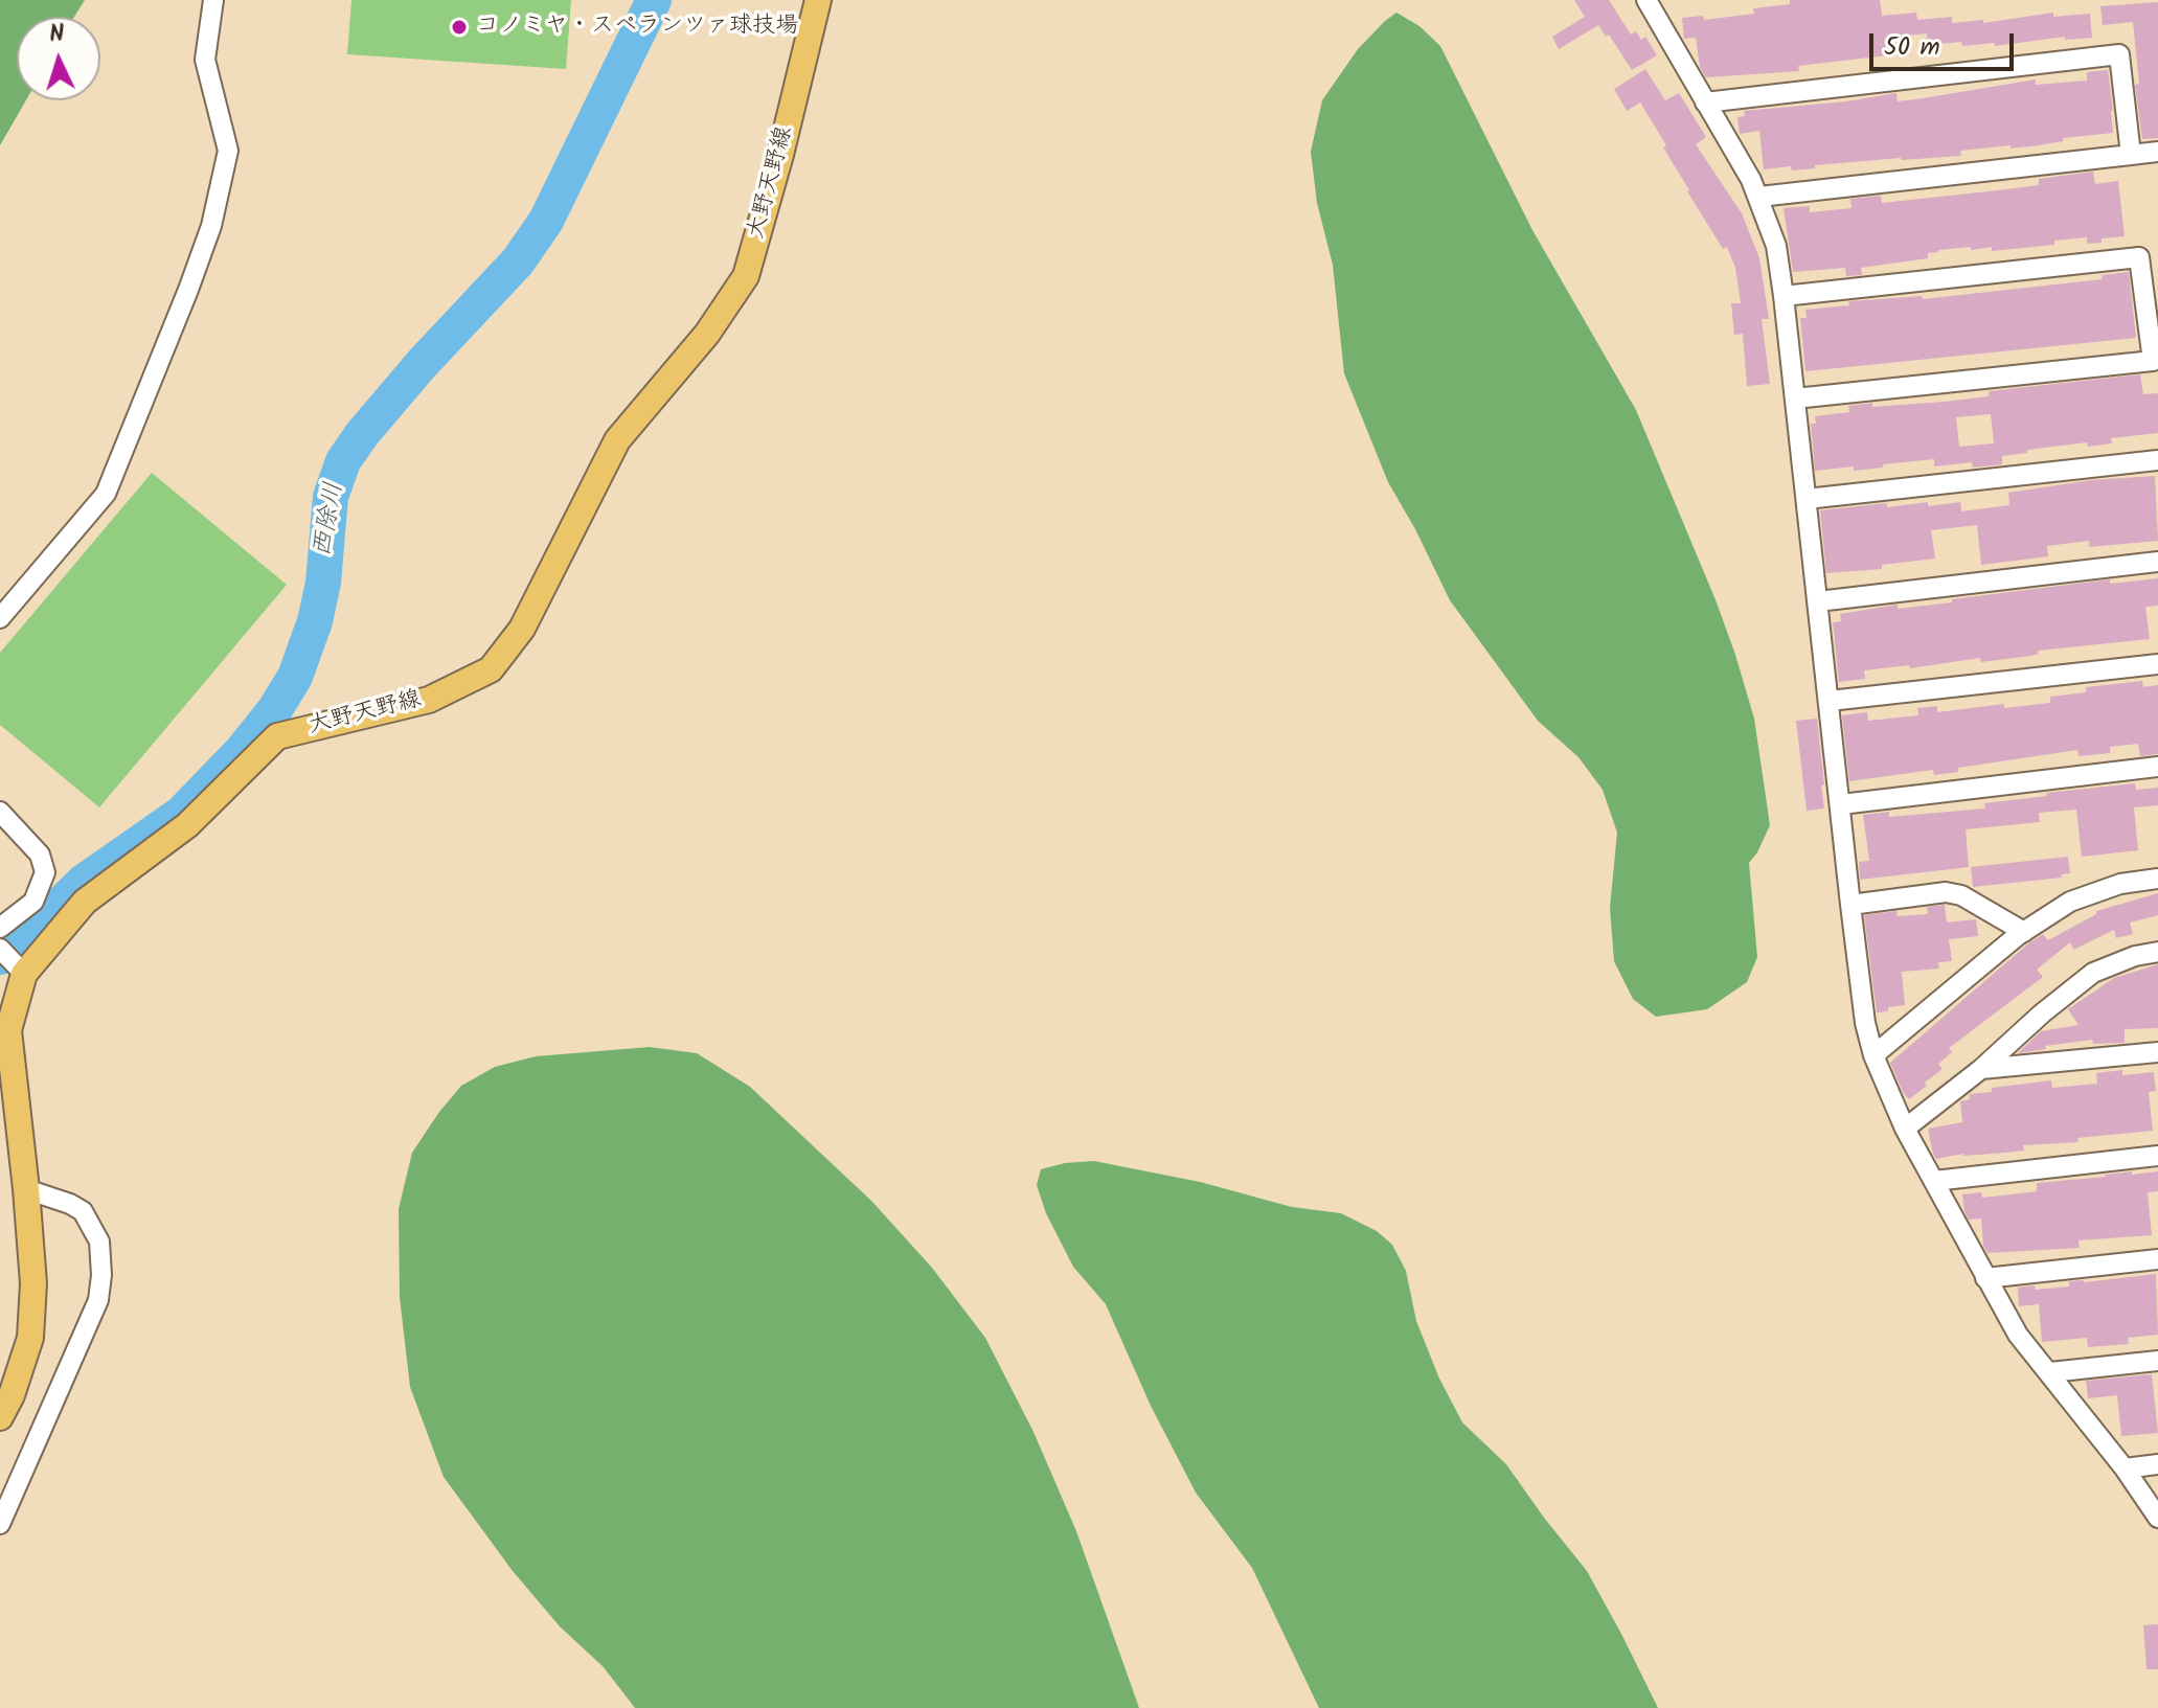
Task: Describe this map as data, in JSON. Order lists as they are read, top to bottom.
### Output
{
  "streets": {
    "main road": ["大野天野線"]
  },
  "water": ["西除川"],
  "places": ["コノミヤ・スペランツァ球技場"],
  "scale_bar": "50 m",
  "north": "top"
}
